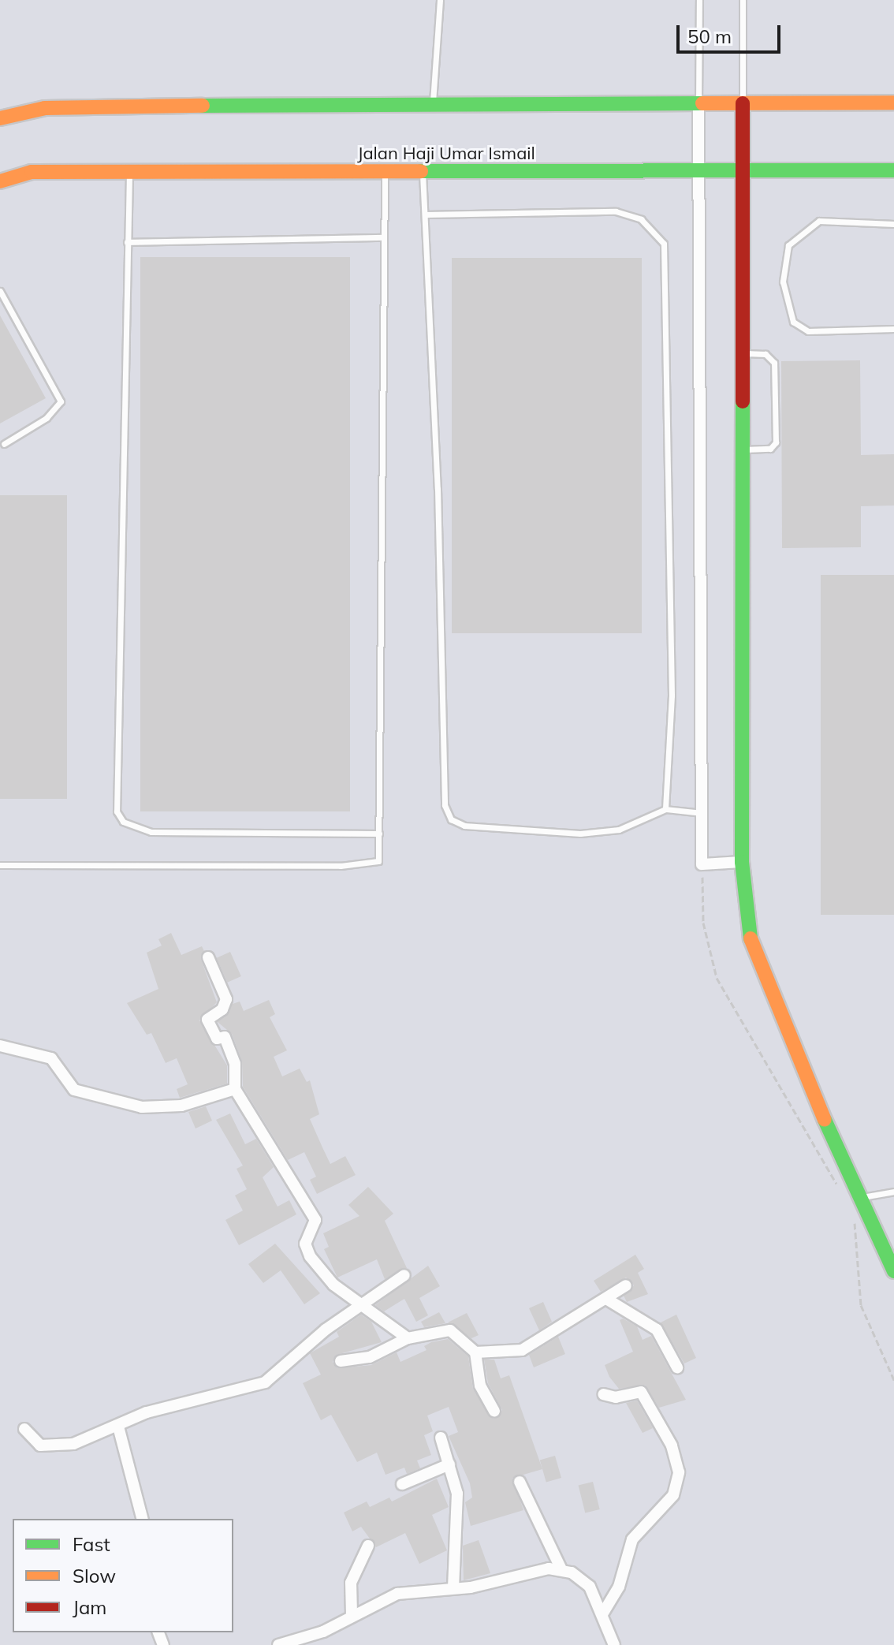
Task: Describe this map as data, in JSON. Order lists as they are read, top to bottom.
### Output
{
  "streets": {
    "main road": ["Jalan Haji Umar Ismail"]
  },
  "legend": ["Fast", "Slow", "Jam"],
  "scale_bar": "50 m"
}
